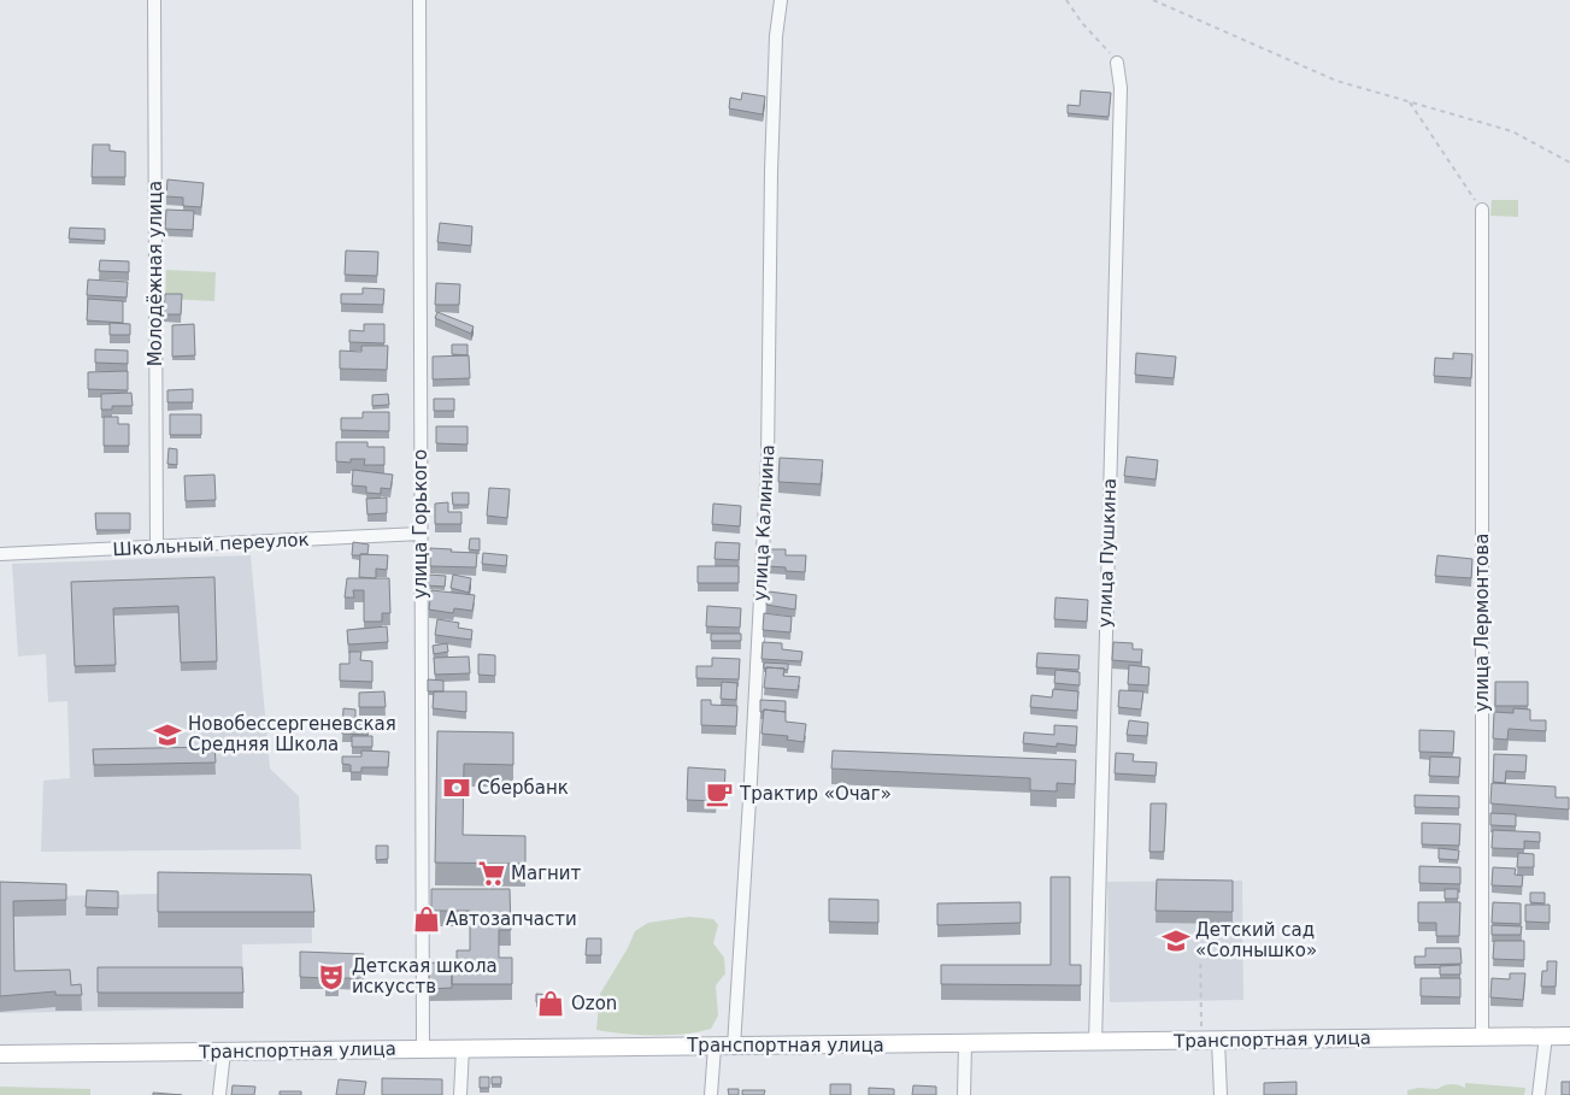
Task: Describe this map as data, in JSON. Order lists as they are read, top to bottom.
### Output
{
  "streets": {
    "street": [
      "Молодёжная улица",
      "улица Калинина",
      "улица Горького",
      "Школьный переулок",
      "улица Пушкина",
      "улица Лермонтова",
      "Транспортная улица"
    ]
  },
  "crossings": [
    ["Молодёжная улица", "Школьный переулок"],
    ["улица Калинина", "Транспортная улица"],
    ["улица Горького", "Школьный переулок"],
    ["улица Горького", "Транспортная улица"],
    ["улица Пушкина", "Транспортная улица"],
    ["улица Лермонтова", "Транспортная улица"]
  ],
  "places": {
    "school or university": ["Новобессергеневская Средняя Школа", "Детский сад «Солнышко»"],
    "bank": ["Сбербанк"],
    "cafe": ["Трактир «Очаг»"],
    "supermarket": ["Магнит"],
    "shop": ["Автозапчасти", "Ozon"],
    "theatre": ["Детская школа искусств"]
  }
}
